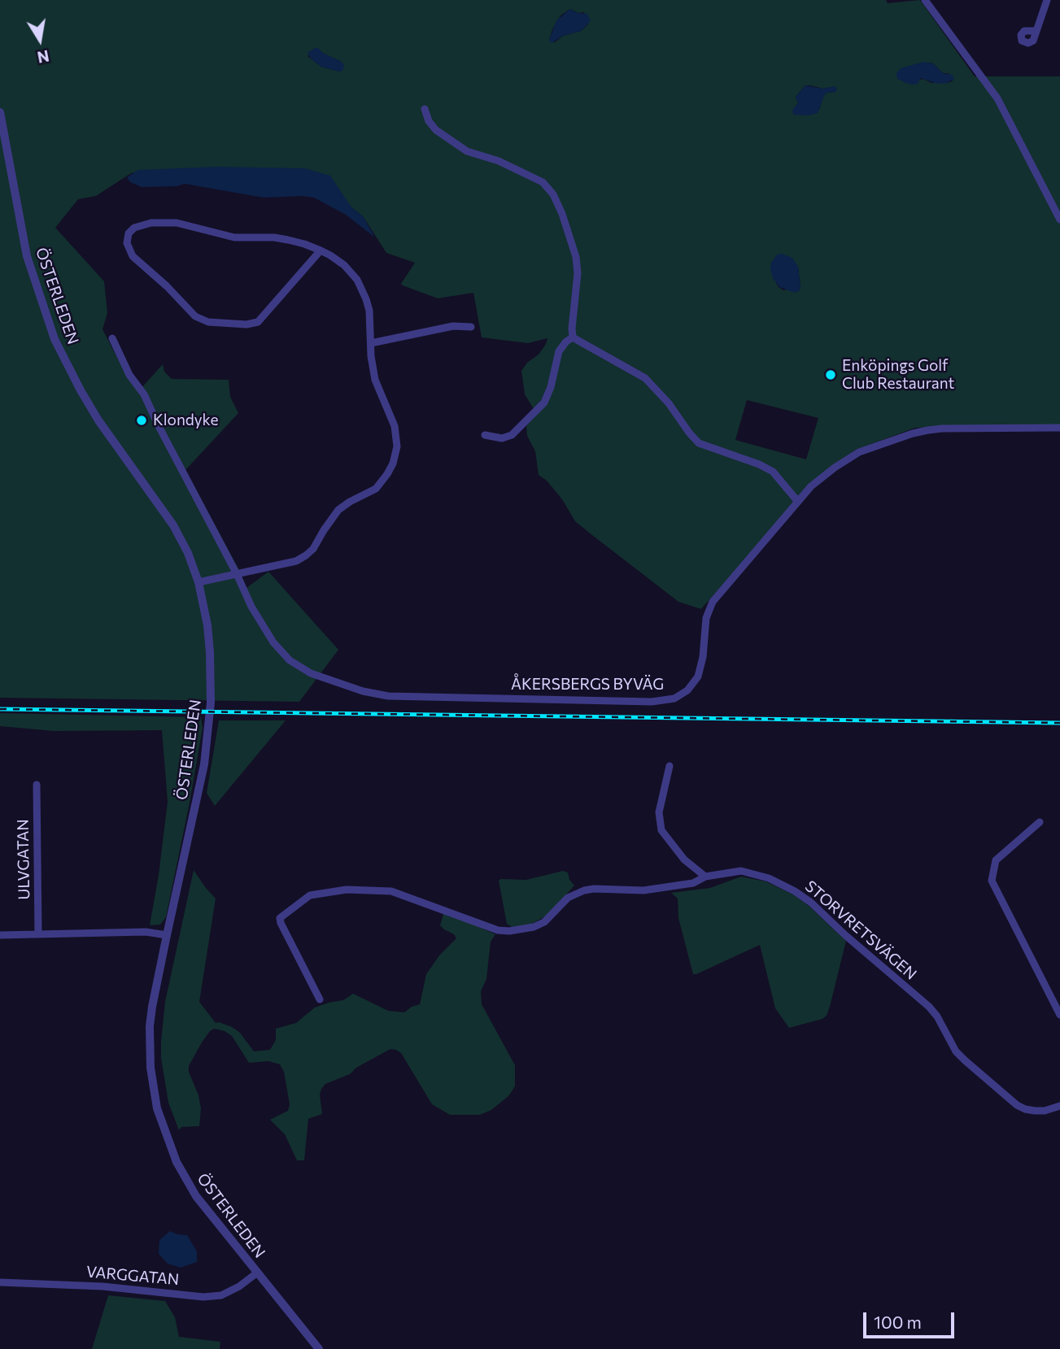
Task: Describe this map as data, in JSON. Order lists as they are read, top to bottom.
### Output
{
  "streets": {
    "street": [
      "ÖSTERLEDEN",
      "ÅKERSBERGS BYVÄG",
      "ULVGATAN",
      "STORVRETSVÄGEN",
      "VARGGATAN"
    ]
  },
  "crossings": [
    ["ÖSTERLEDEN", "VARGGATAN"]
  ],
  "places": ["Enköpings Golf Club Restaurant", "Klondyke"],
  "scale_bar": "100 m",
  "north": "bottom"
}
